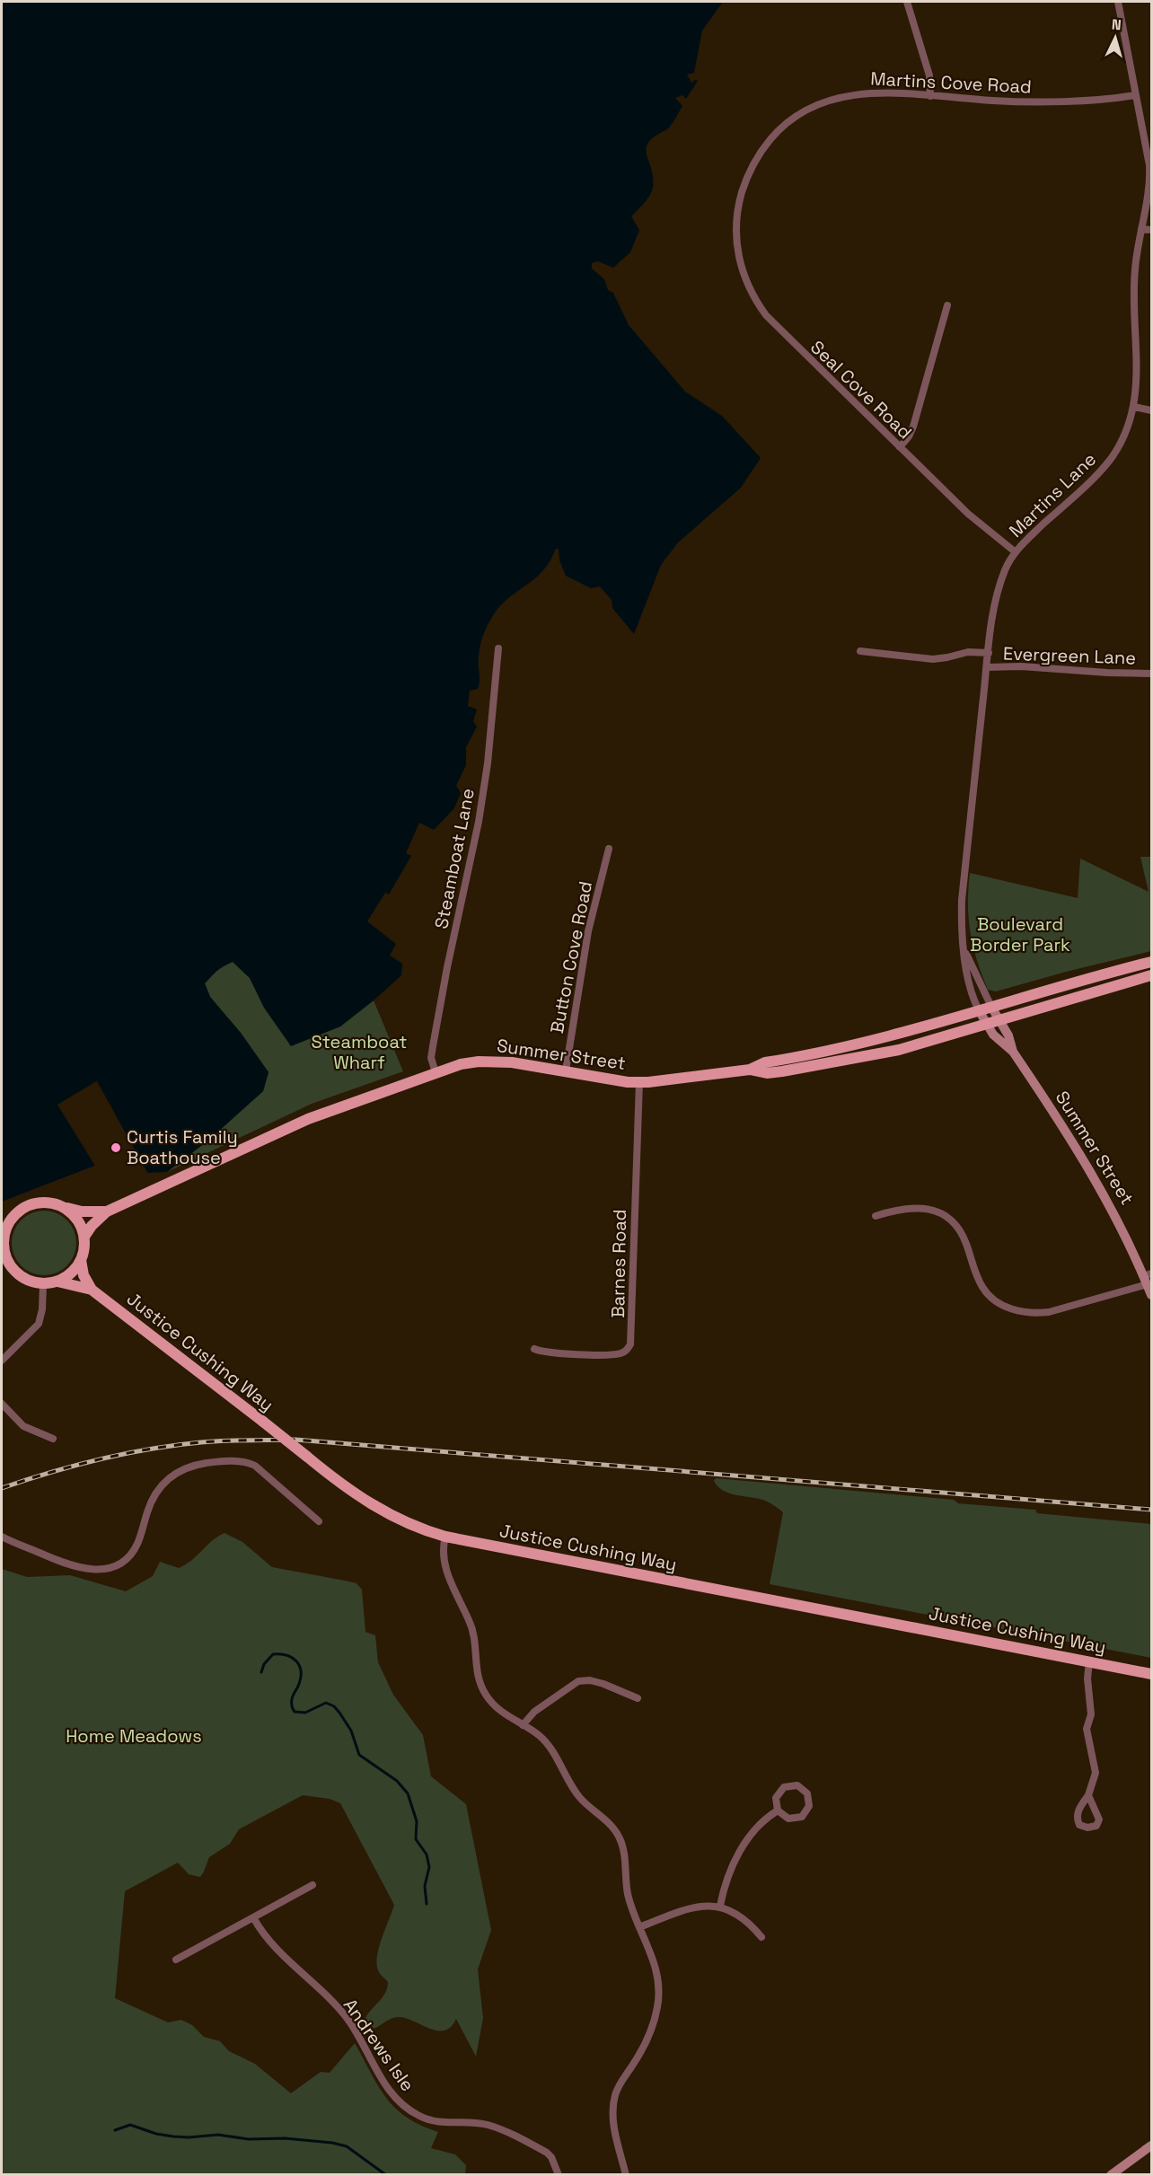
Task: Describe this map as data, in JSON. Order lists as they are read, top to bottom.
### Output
{
  "streets": {
    "main road": ["Summer Street", "Justice Cushing Way"],
    "street": [
      "Martins Cove Road",
      "Seal Cove Road",
      "Martins Lane",
      "Evergreen Lane",
      "Steamboat Lane",
      "Button Cove Road",
      "Barnes Road",
      "Andrews Isle"
    ]
  },
  "crossings": [
    ["Martins Cove Road", "Seal Cove Road"],
    ["Martins Cove Road", "Martins Lane"],
    ["Seal Cove Road", "Martins Lane"],
    ["Martins Lane", "Evergreen Lane"],
    ["Martins Lane", "Summer Street"],
    ["Steamboat Lane", "Summer Street"],
    ["Button Cove Road", "Summer Street"],
    ["Summer Street", "Barnes Road"],
    ["Summer Street", "Justice Cushing Way"]
  ],
  "parks": ["Boulevard Border Park", "Steamboat Wharf", "Home Meadows"],
  "places": ["Curtis Family Boathouse"],
  "north": "top"
}
